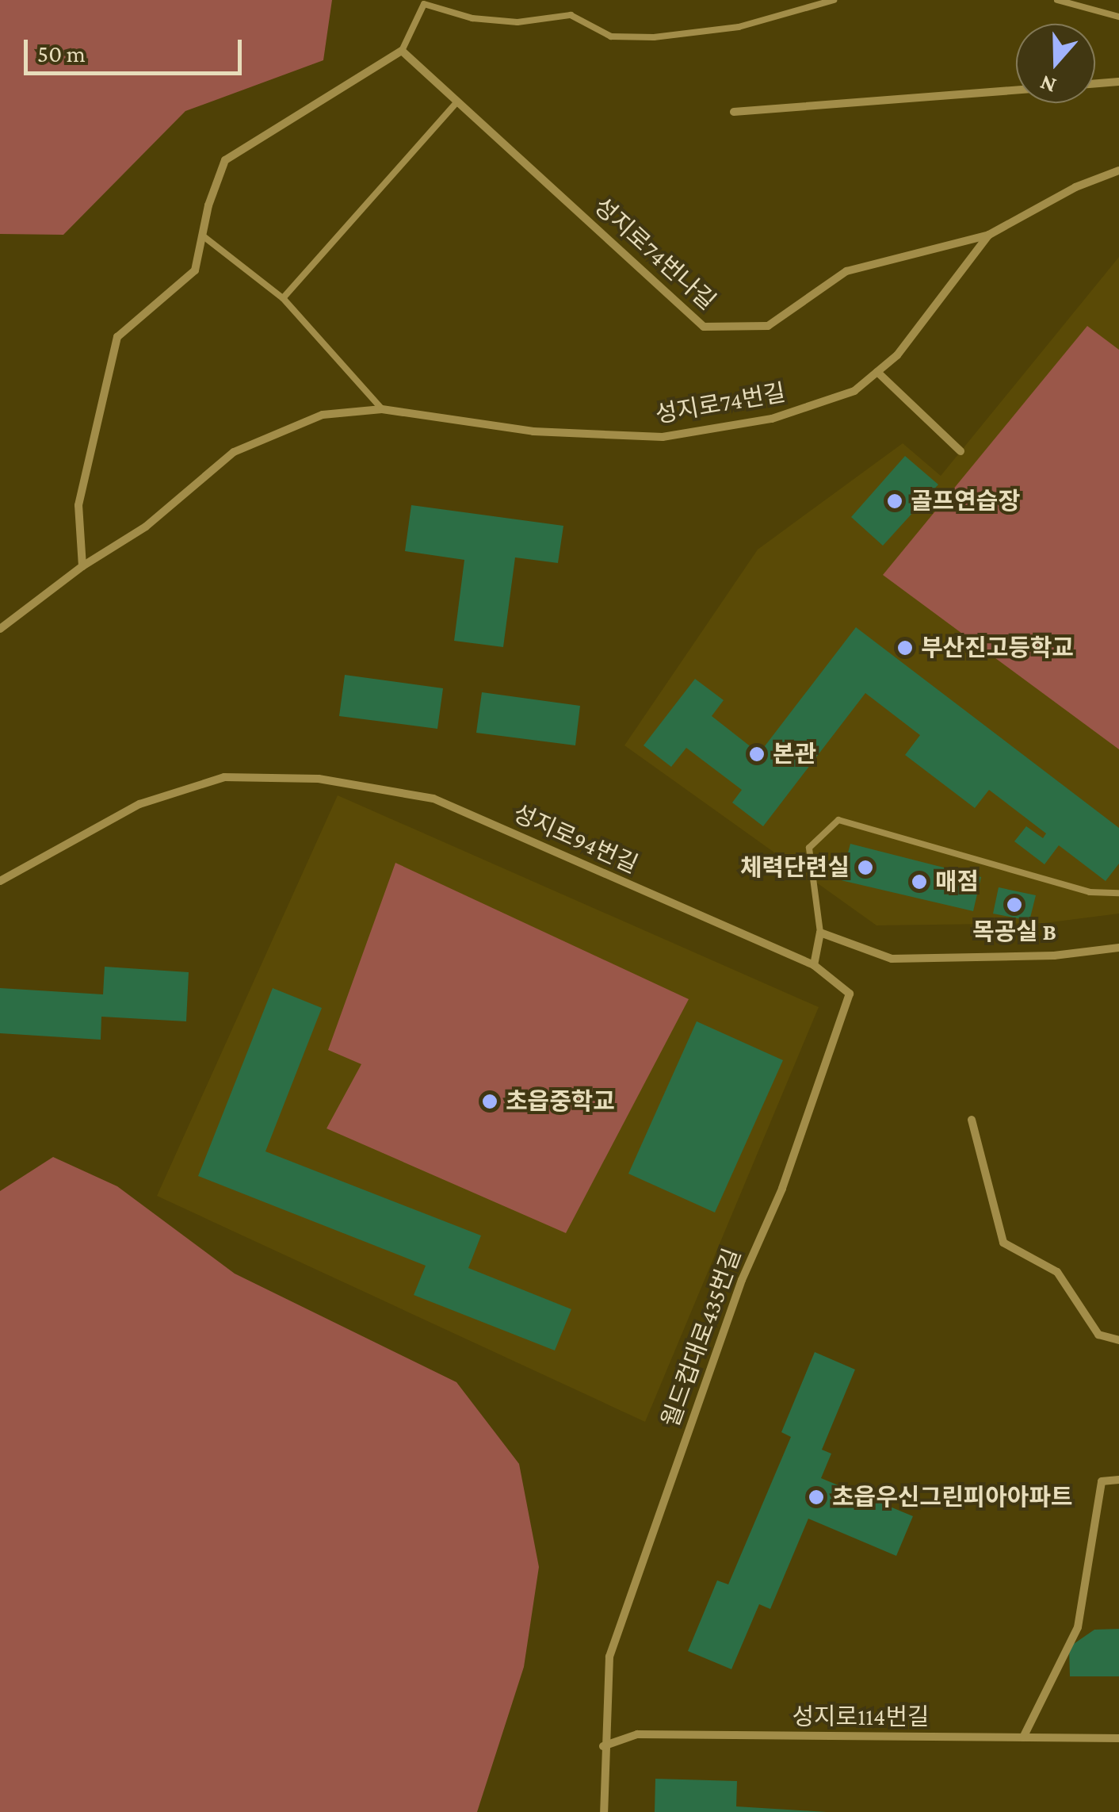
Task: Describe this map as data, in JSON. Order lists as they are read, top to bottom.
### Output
{
  "streets": {
    "street": [
      "성지로74번나길",
      "성지로74번길",
      "성지로94번길",
      "월드컵대로435번길",
      "성지로114번길"
    ]
  },
  "crossings": [
    ["성지로74번나길", "성지로74번길"],
    ["성지로94번길", "월드컵대로435번길"],
    ["월드컵대로435번길", "성지로114번길"]
  ],
  "places": [
    "골프연습장",
    "부산진고등학교",
    "본관",
    "체력단련실",
    "매점",
    "목공실 B",
    "초읍중학교",
    "초읍우신그린피아아파트"
  ],
  "scale_bar": "50 m",
  "north": "bottom"
}
